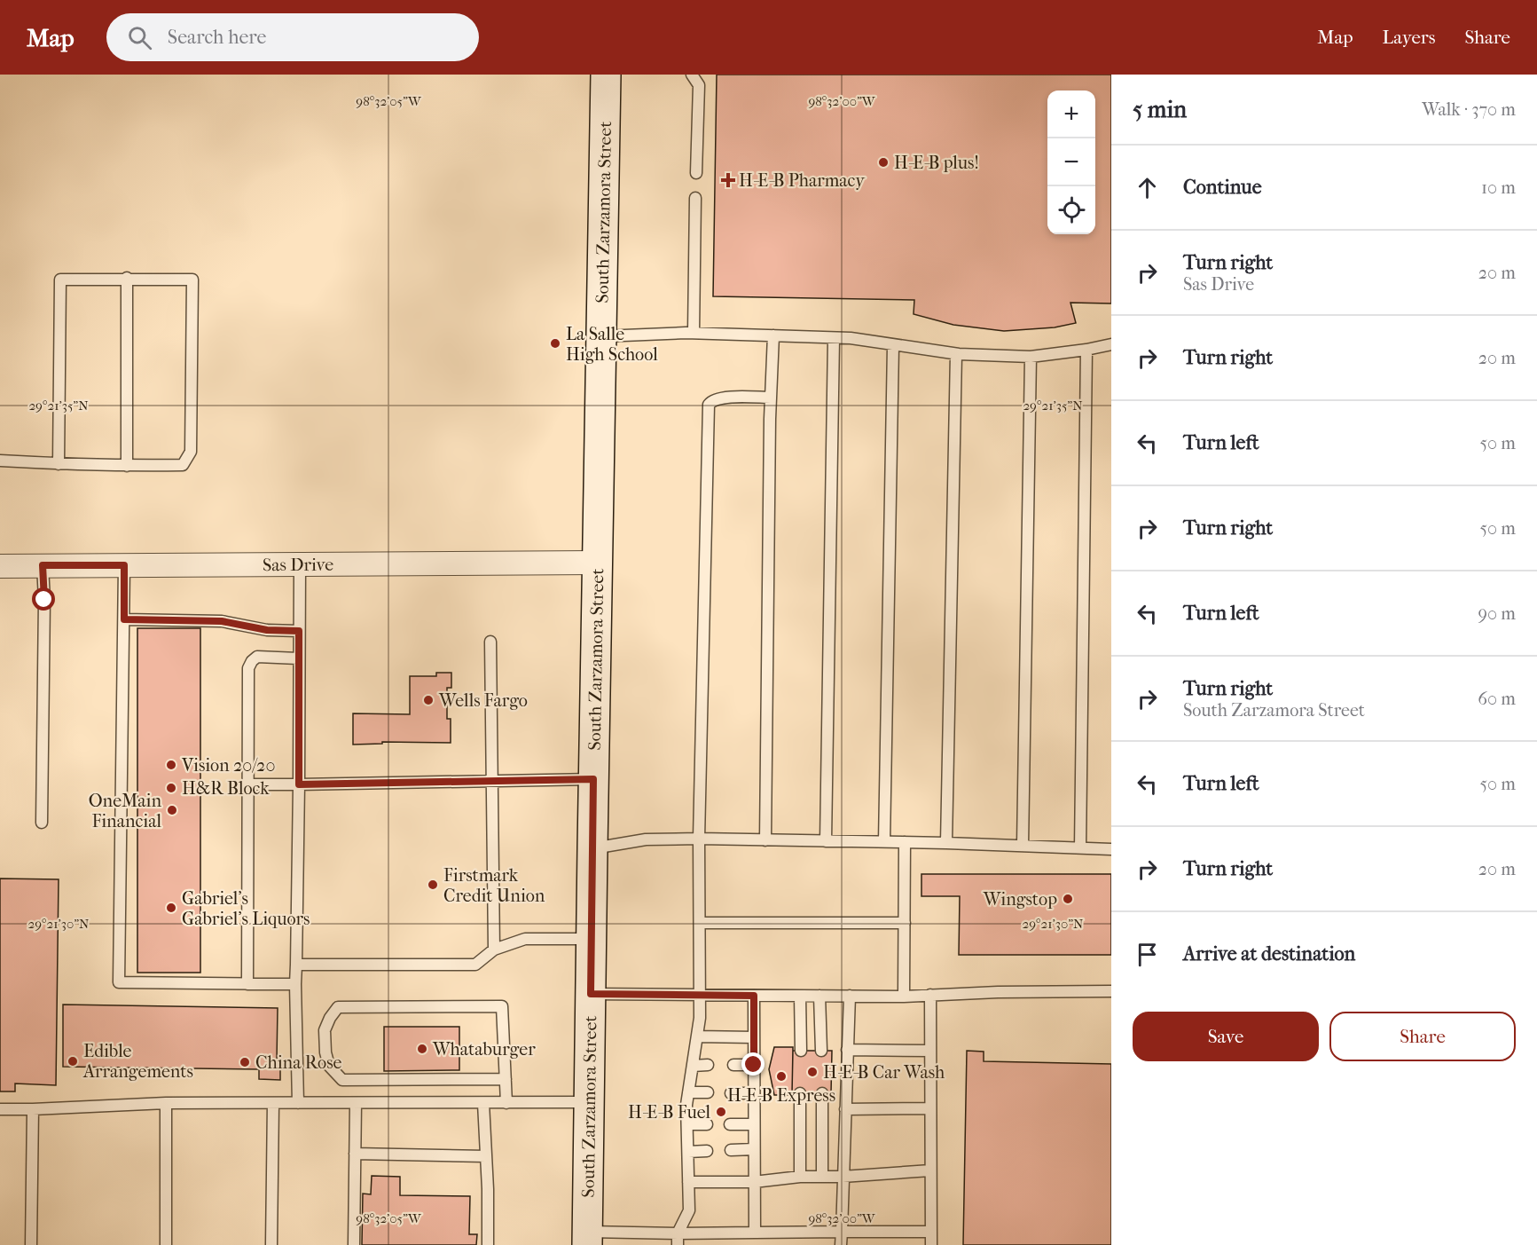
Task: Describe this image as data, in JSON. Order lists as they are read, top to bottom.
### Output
{
  "streets": {
    "main road": ["South Zarzamora Street"],
    "street": ["Sas Drive"]
  },
  "crossings": [
    ["South Zarzamora Street", "Sas Drive"]
  ],
  "places": {
    "other": [
      "H-E-B plus!",
      "La Salle High School",
      "Wells Fargo",
      "Vision 20/20",
      "H&R Block",
      "OneMain Financial",
      "Firstmark Credit Union",
      "Wingstop",
      "Gabriel's Gabriel's Liquors",
      "Whataburger",
      "Edible Arrangements",
      "China Rose",
      "H-E-B Car Wash",
      "H-E-B Express",
      "H-E-B Fuel"
    ],
    "health": ["H-E-B Pharmacy"]
  },
  "page": {
    "header": "Map",
    "search": "Search here",
    "nav": ["Map", "Layers", "Share"],
    "heading": ["5 min", "Walk · 370 m"],
    "map_buttons": ["+", "−"],
    "list": [
      ["Continue", "10 m"],
      ["Turn right", "Sas Drive", "20 m"],
      ["Turn right", "20 m"],
      ["Turn left", "50 m"],
      ["Turn right", "50 m"],
      ["Turn left", "90 m"],
      ["Turn right", "South Zarzamora Street", "60 m"],
      ["Turn left", "50 m"],
      ["Turn right", "20 m"],
      "Arrive at destination"
    ],
    "buttons": ["Save", "Share"]
  },
  "coordinates": [
    "98°32'05\"W",
    "98°32'00\"W",
    "29°21'35\"N",
    "29°21'30\"N"
  ]
}
